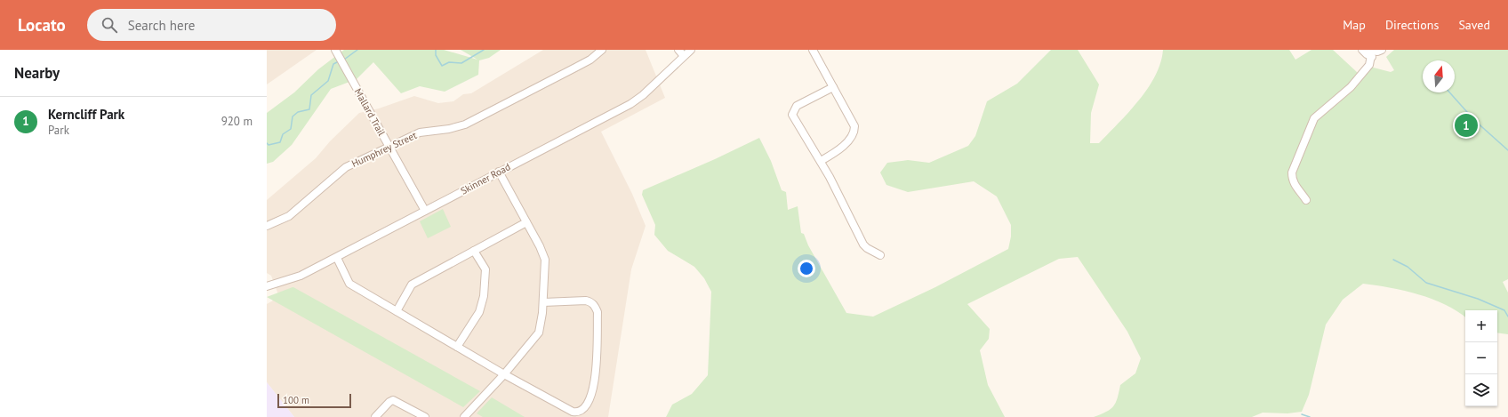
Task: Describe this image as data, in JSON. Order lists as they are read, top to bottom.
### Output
{
  "streets": {
    "street": ["Mallard Trail", "Humphrey Street", "Skinner Road"]
  },
  "crossings": [
    ["Mallard Trail", "Humphrey Street"],
    ["Mallard Trail", "Skinner Road"]
  ],
  "scale_bar": "100 m",
  "north": "top",
  "page": {
    "header": "Locato",
    "search": "Search here",
    "nav": ["Map", "Directions", "Saved"],
    "heading": "Nearby",
    "list": [
      {
        "mark": "1",
        "name": "Kerncliff Park",
        "note": "Park",
        "value": "920 m"
      }
    ],
    "pins": "1",
    "map_buttons": ["+", "−"],
    "scale": "100 m"
  }
}
